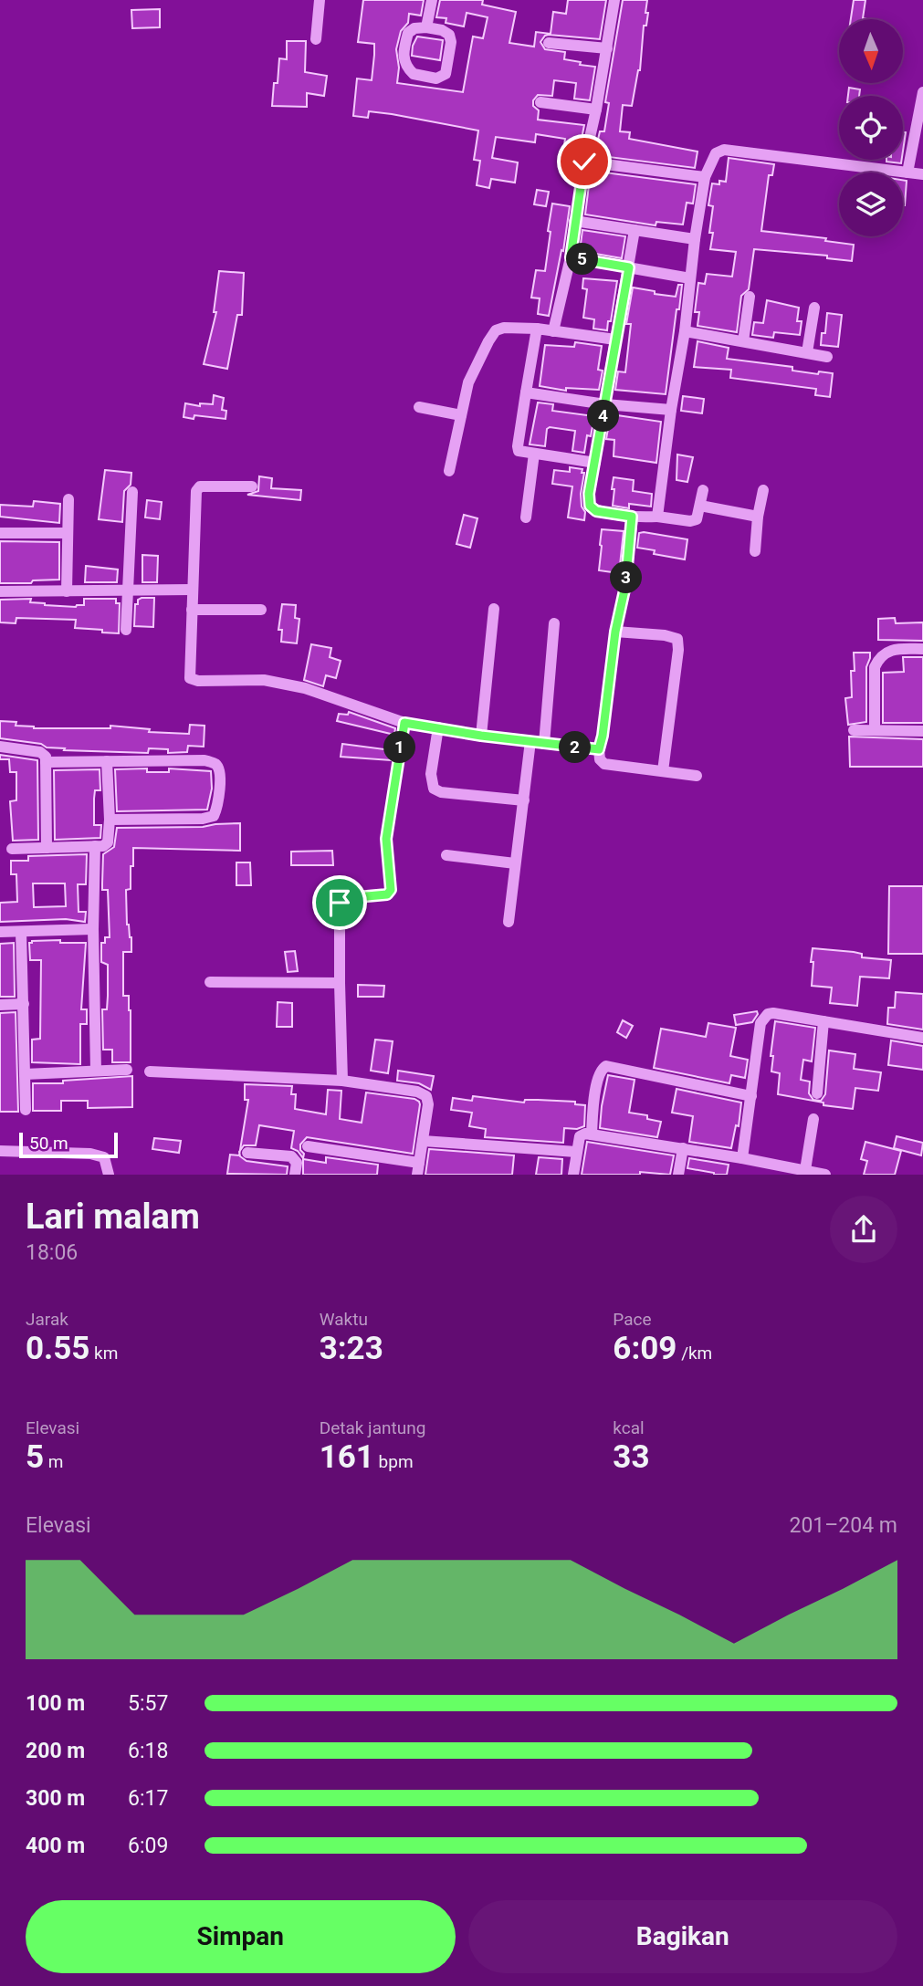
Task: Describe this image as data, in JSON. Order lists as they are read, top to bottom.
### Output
{
  "scale_bar": "50 m",
  "north": "bottom",
  "page": {
    "pins": [
      "5",
      "4",
      "3",
      "1",
      "2"
    ],
    "scale": "50 m",
    "heading": ["Lari malam", "18:06"],
    "stats": [
      ["Jarak", "0.55 km"],
      ["Waktu", "3:23"],
      ["Pace", "6:09 /km"],
      ["Elevasi", "5 m"],
      ["Detak jantung", "161 bpm"],
      ["kcal", "33"]
    ],
    "chart": ["Elevasi", "201–204 m"],
    "list": [
      {
        "name": "100 m",
        "note": "5:57"
      },
      {
        "name": "200 m",
        "note": "6:18"
      },
      {
        "name": "300 m",
        "note": "6:17"
      },
      {
        "name": "400 m",
        "note": "6:09"
      }
    ],
    "buttons": ["Simpan", "Bagikan"]
  }
}
